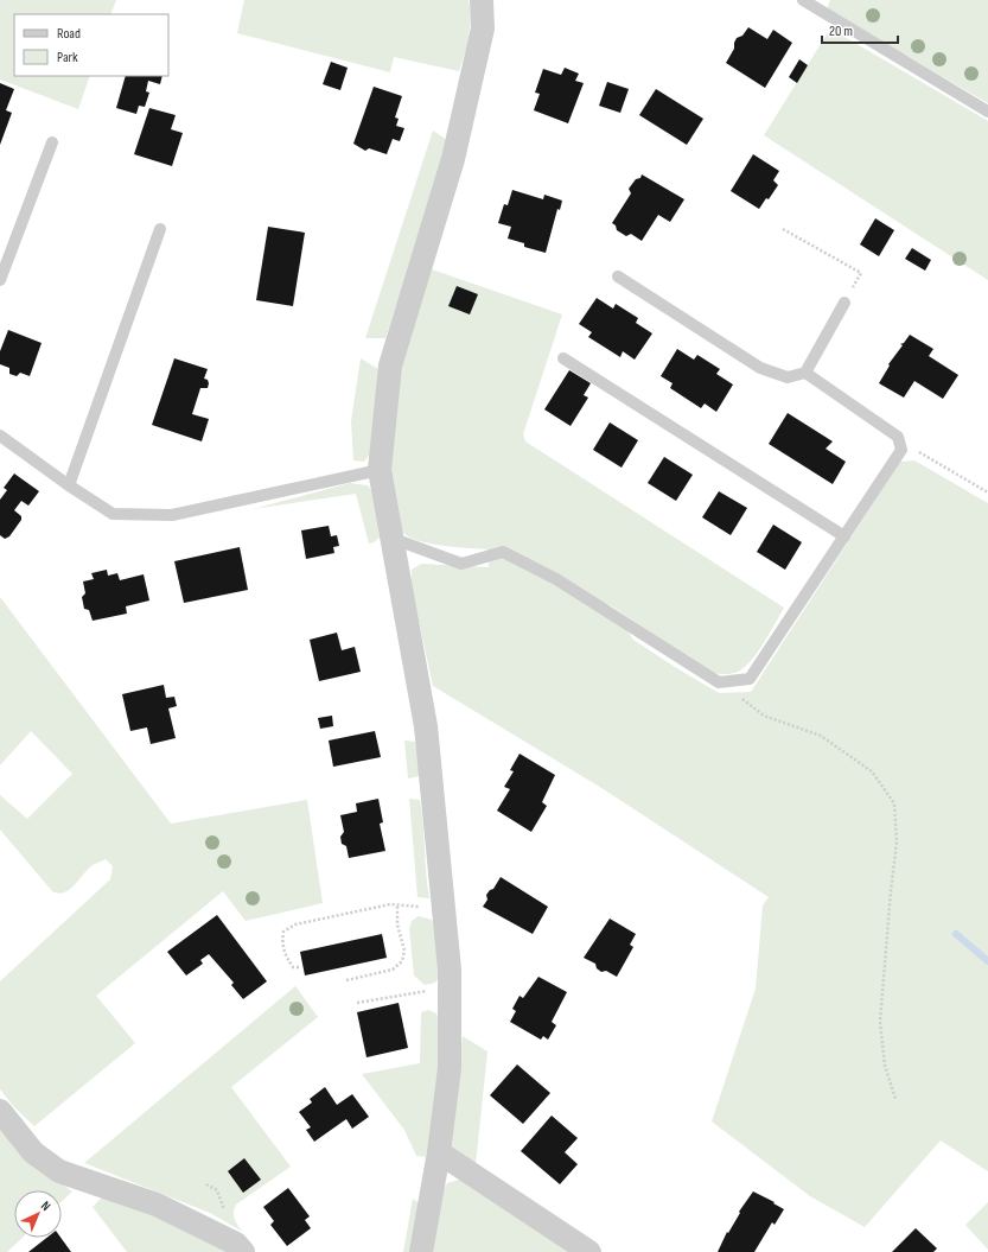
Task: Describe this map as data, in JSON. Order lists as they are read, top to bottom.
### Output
{
  "legend": ["Road", "Park"],
  "scale_bar": "20 m",
  "north": "top right"
}
